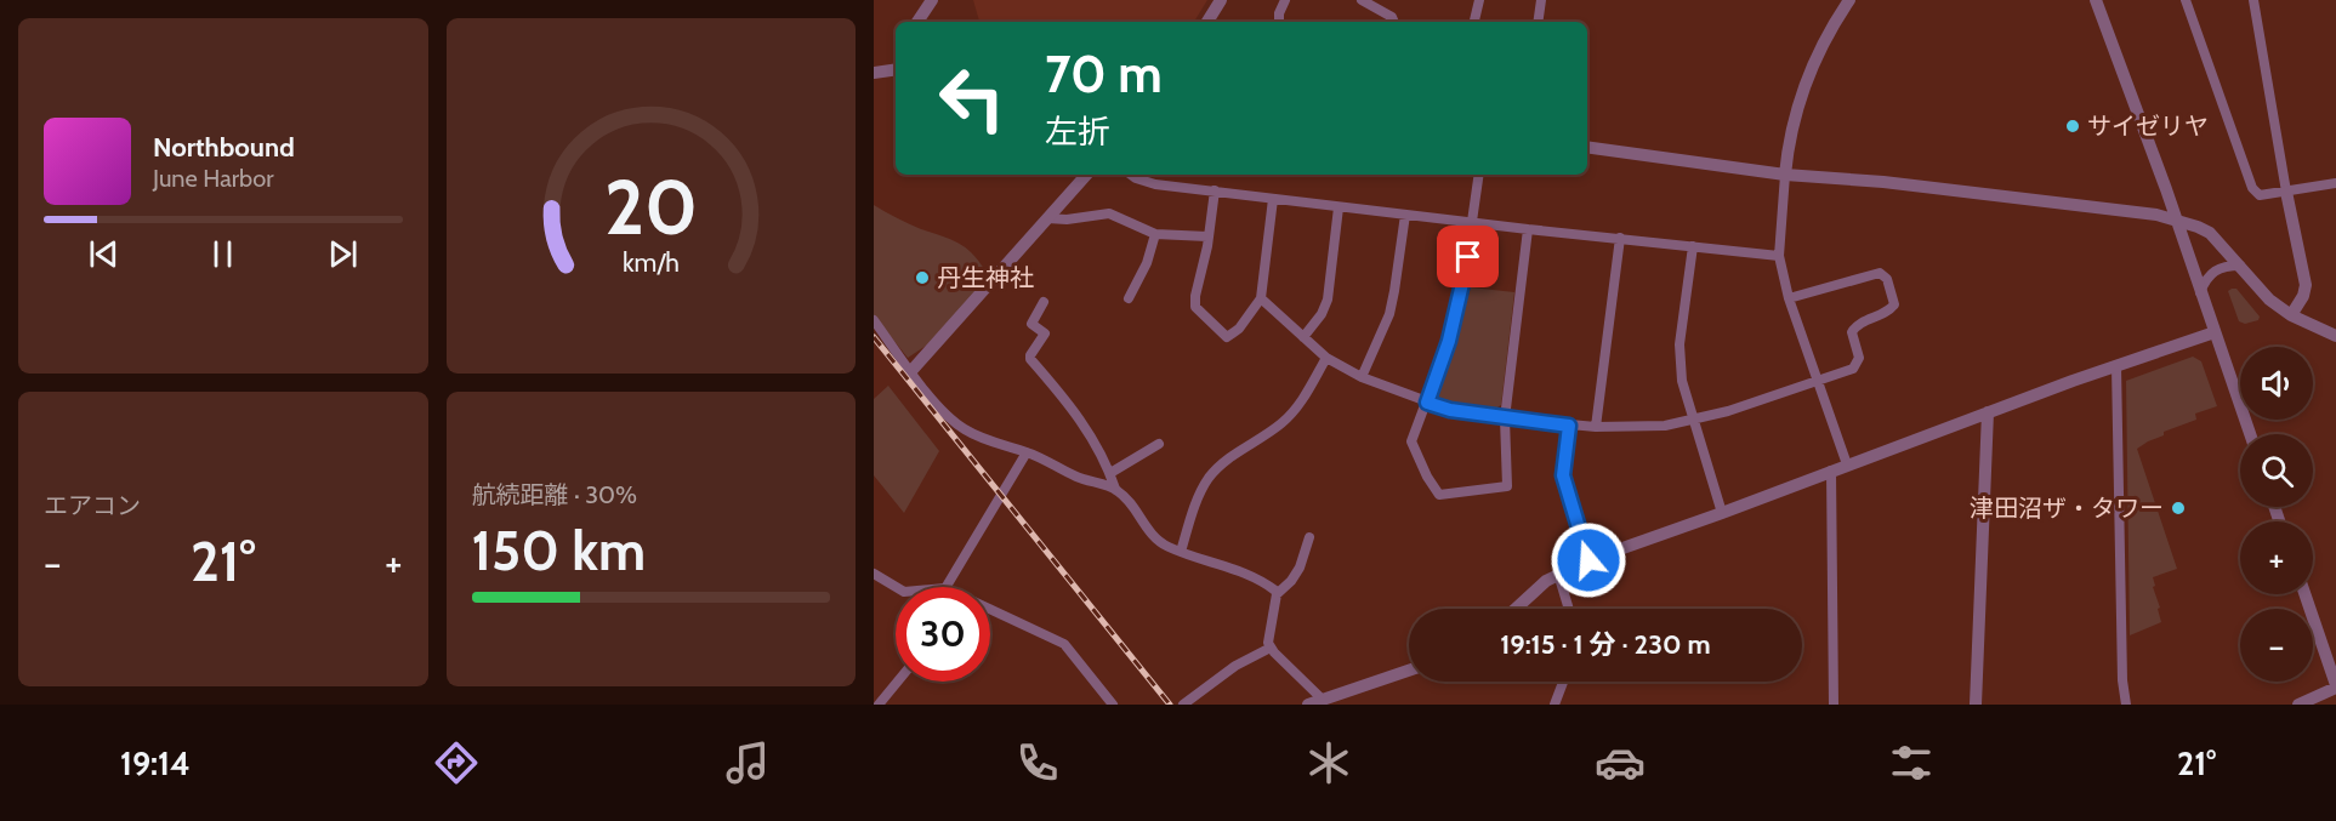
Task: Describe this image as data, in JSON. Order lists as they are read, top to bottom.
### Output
{
  "places": ["サイゼリヤ", "丹生神社", "津田沼ザ・タワー"],
  "page": {
    "turn": ["70 m", "左折"],
    "song": ["Northbound", "June Harbor"],
    "map_buttons": ["+", "−"],
    "tile": [
      "エアコン",
      ["航続距離 · 30%", "150 km"]
    ],
    "heat": ["−", "21°", "+"],
    "limit": "30",
    "trip": "19:15 · 1 分 · 230 m",
    "tabs": ["19:14", "21°"],
    "gauge": ["20", "km/h"]
  }
}
